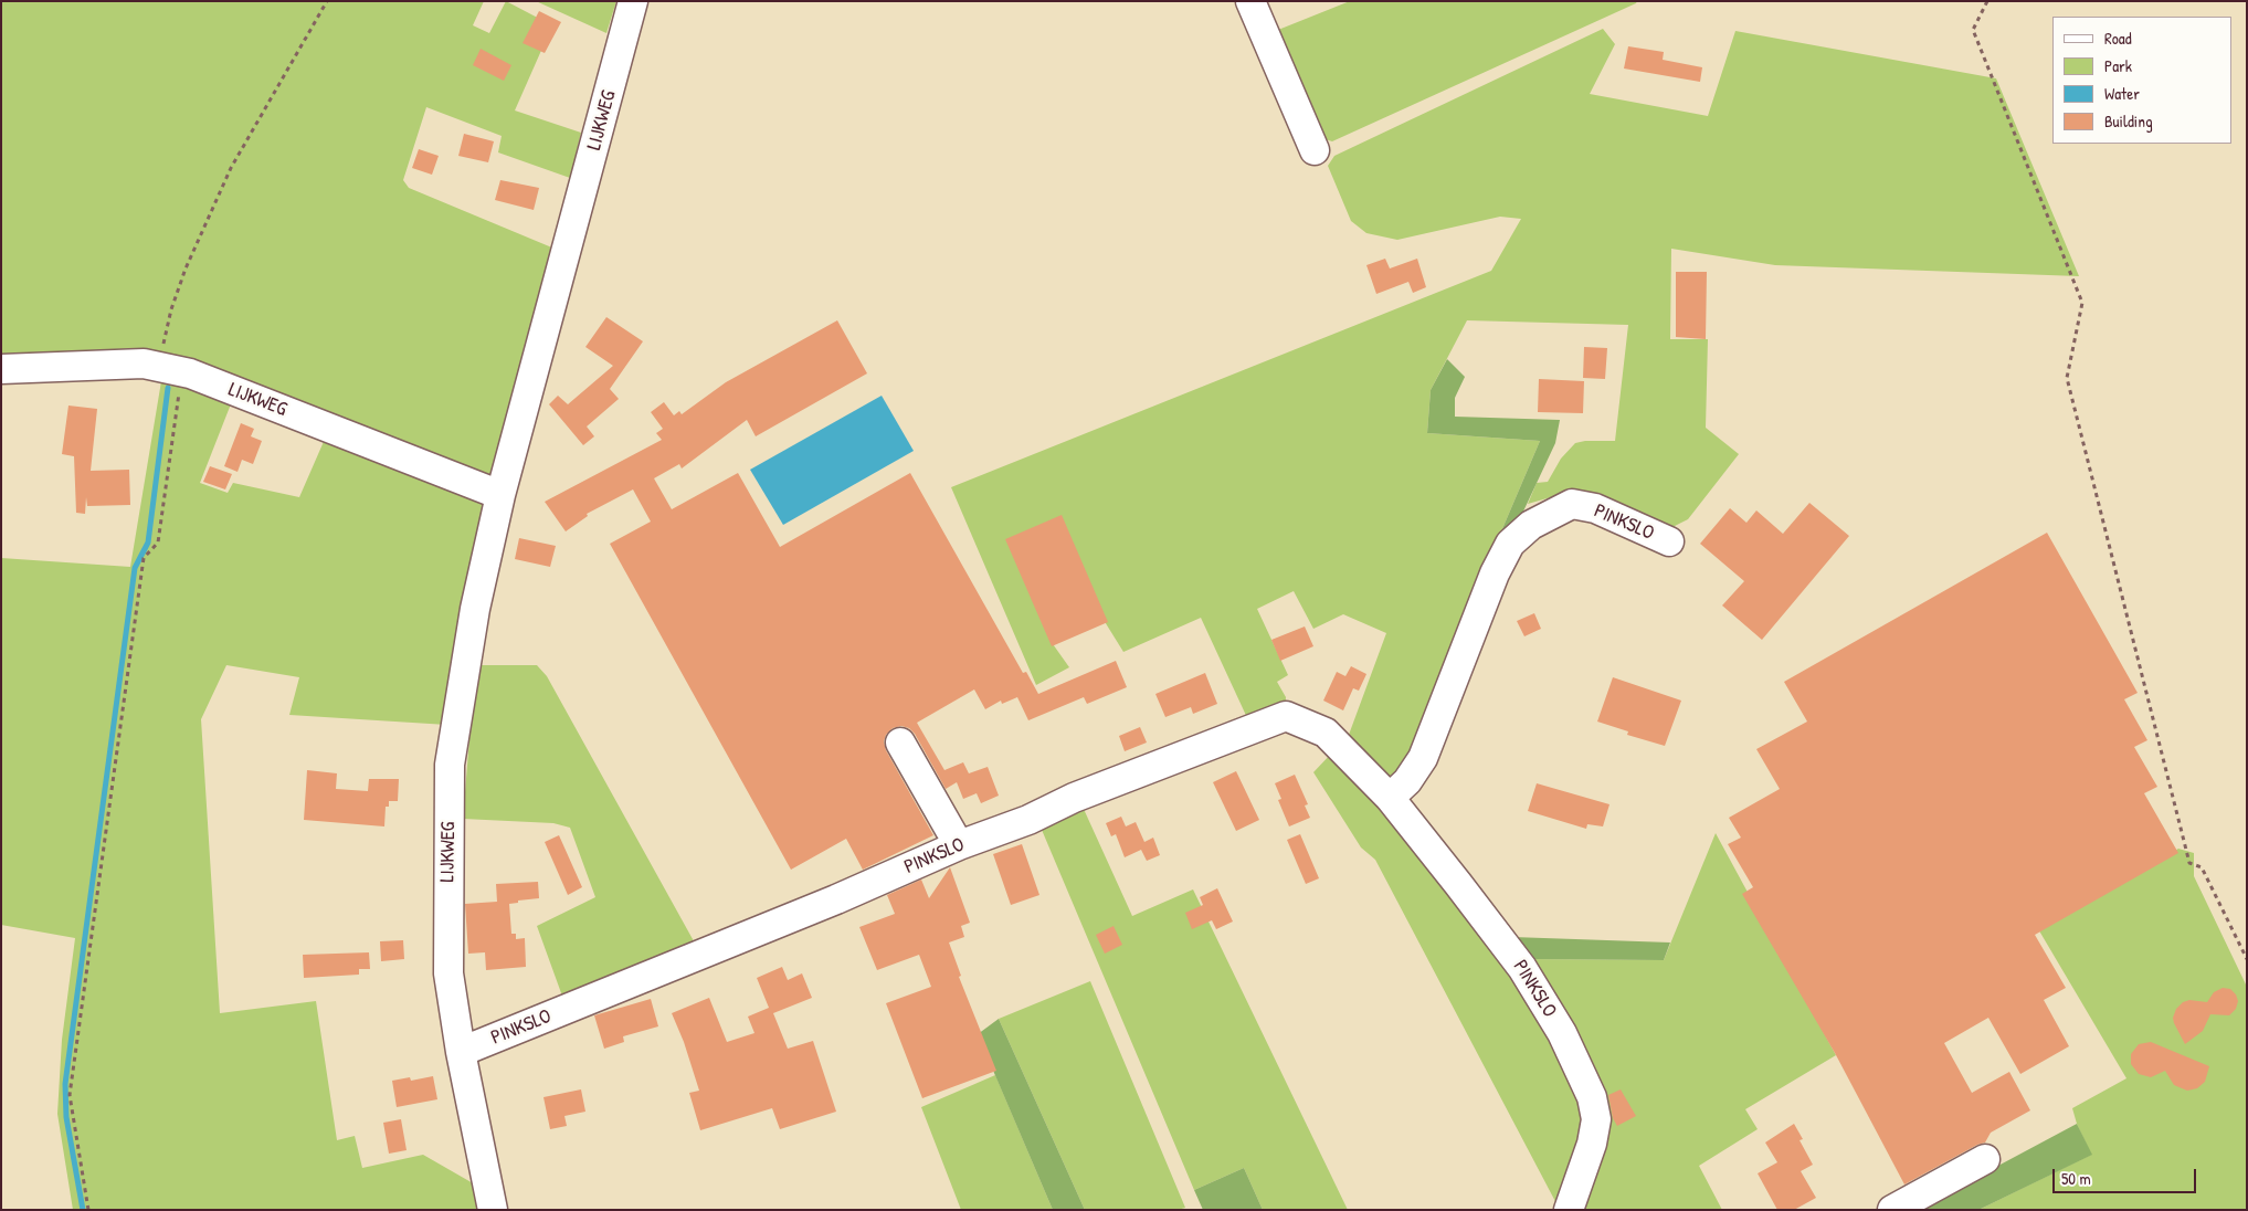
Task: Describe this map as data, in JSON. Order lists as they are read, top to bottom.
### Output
{
  "streets": {
    "street": ["LIJKWEG", "PINKSLO"]
  },
  "crossings": [
    ["LIJKWEG", "PINKSLO"]
  ],
  "legend": [
    "Road",
    "Park",
    "Water",
    "Building"
  ],
  "scale_bar": "50 m"
}
